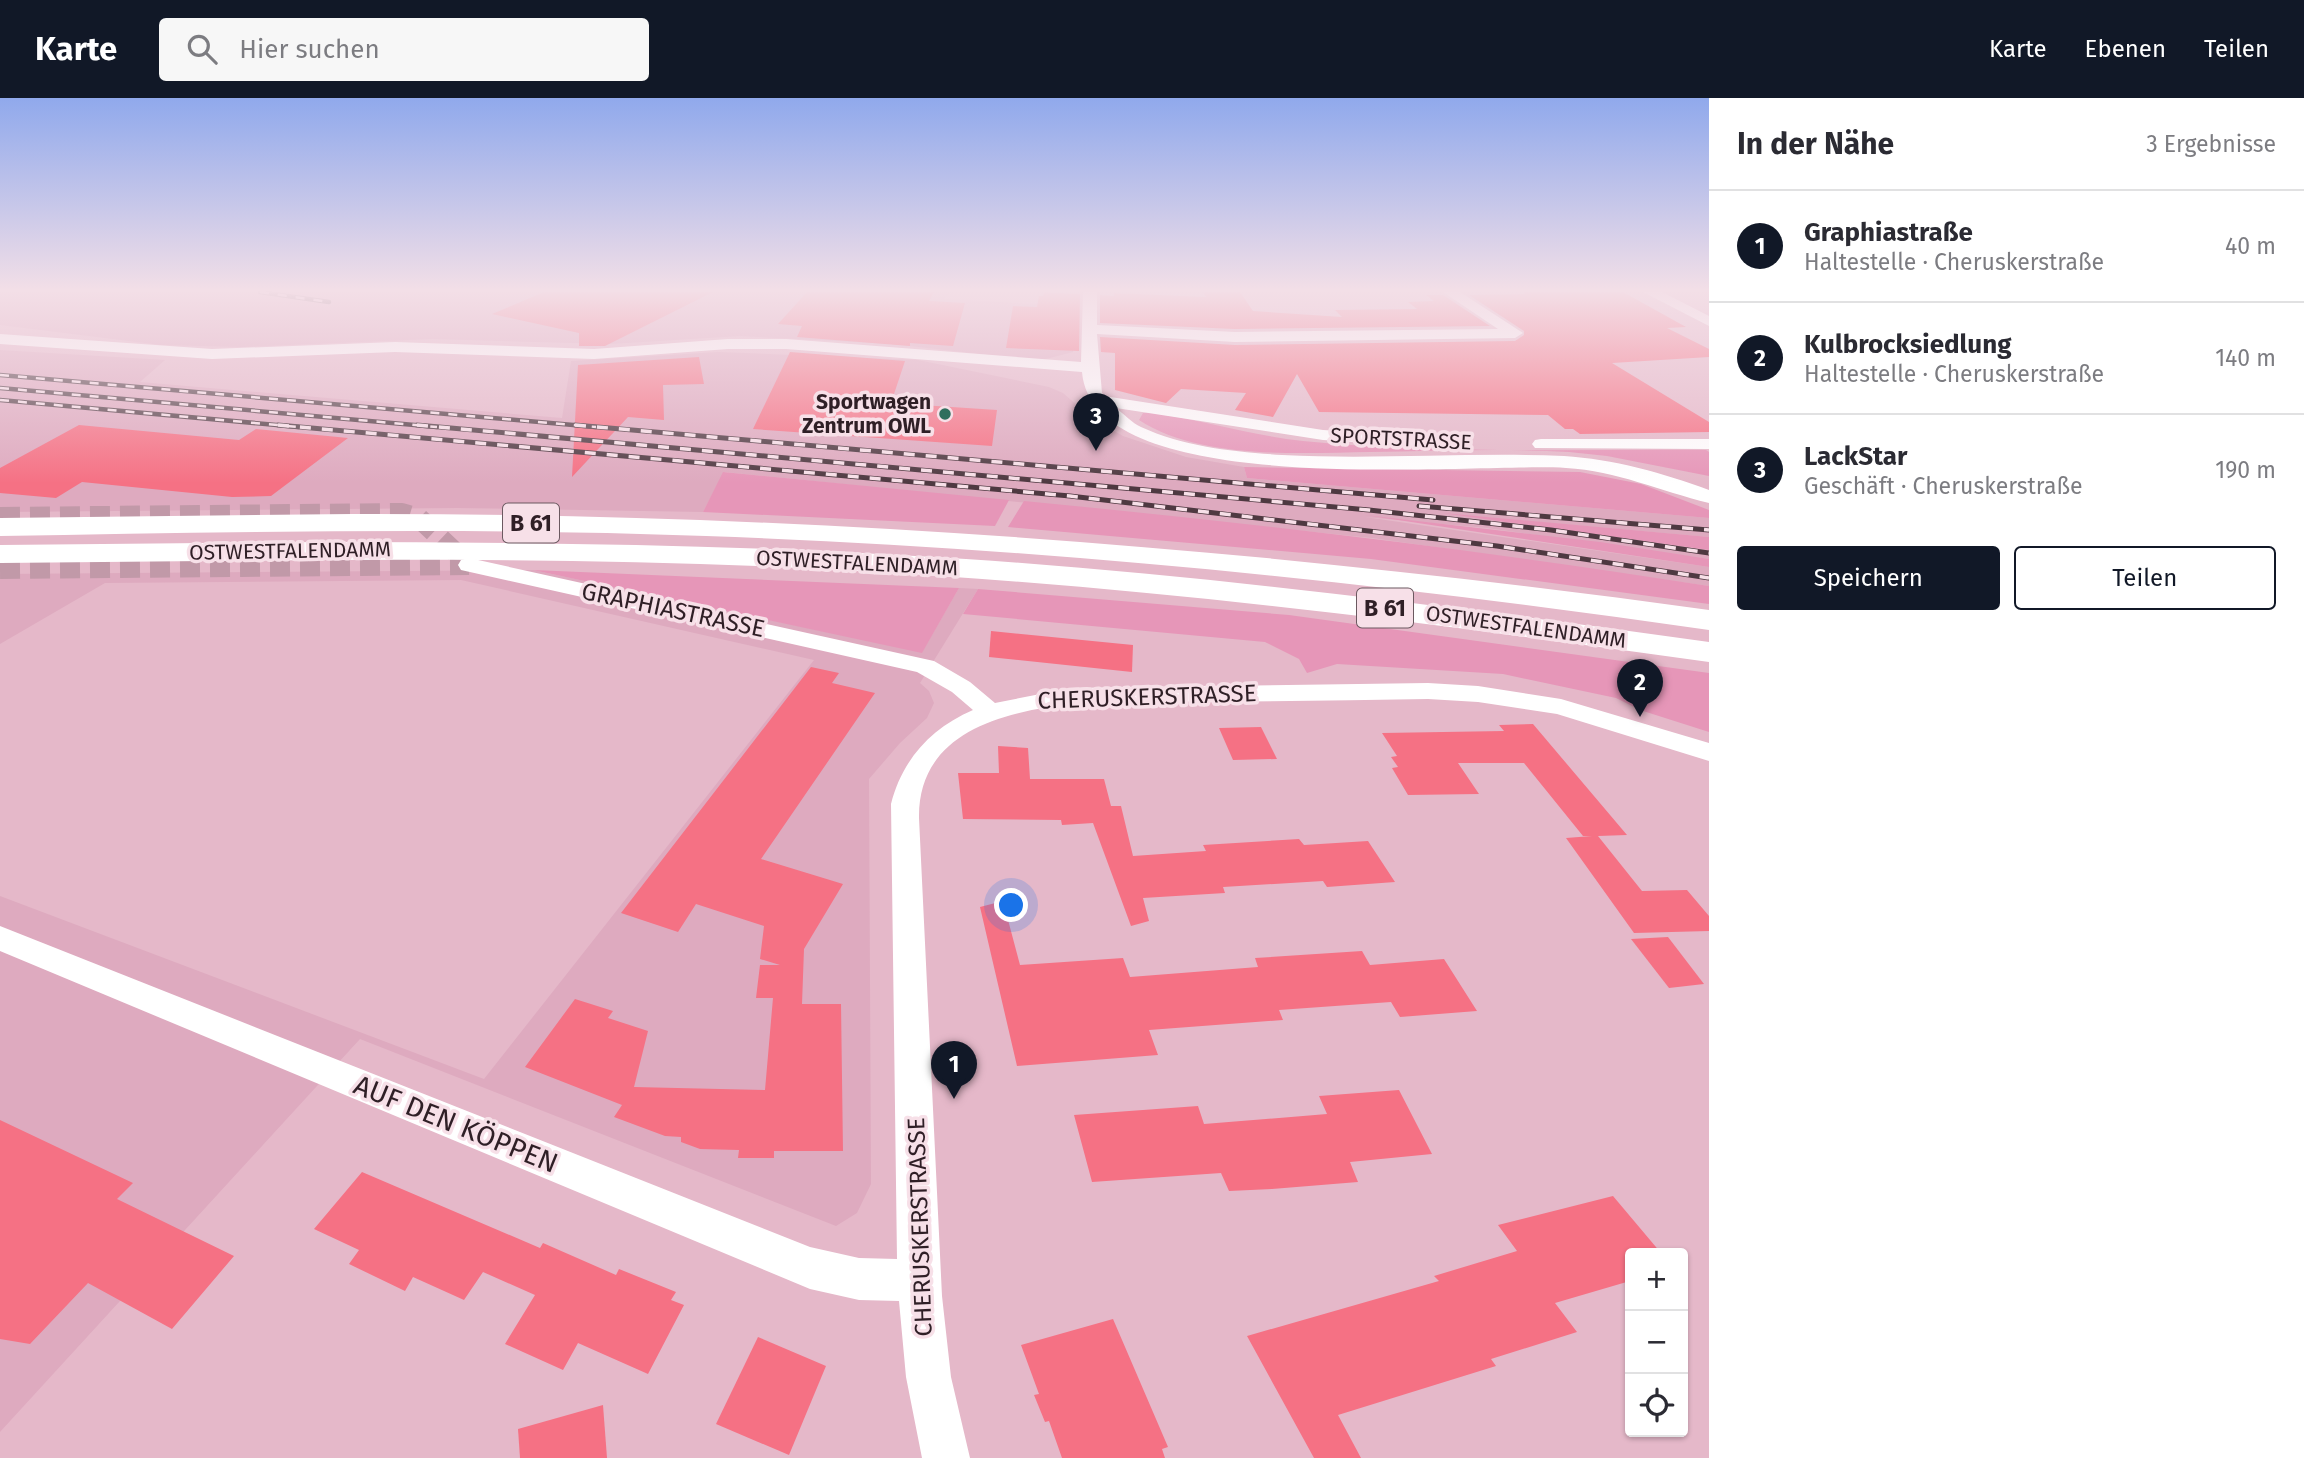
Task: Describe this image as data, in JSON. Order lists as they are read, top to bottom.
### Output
{
  "streets": {
    "highway": ["B 61", "OSTWESTFALENDAMM"],
    "street": [
      "SPORTSTRASSE",
      "GRAPHIASTRASSE",
      "CHERUSKERSTRASSE",
      "AUF DEN KÖPPEN"
    ]
  },
  "crossings": [
    ["GRAPHIASTRASSE", "CHERUSKERSTRASSE"],
    ["CHERUSKERSTRASSE", "AUF DEN KÖPPEN"]
  ],
  "places": ["Sportwagen Zentrum OWL"],
  "page": {
    "header": "Karte",
    "search": "Hier suchen",
    "nav": ["Karte", "Ebenen", "Teilen"],
    "heading": ["In der Nähe", "3 Ergebnisse"],
    "list": [
      {
        "mark": "1",
        "name": "Graphiastraße",
        "note": "Haltestelle · Cheruskerstraße",
        "value": "40 m"
      },
      {
        "mark": "2",
        "name": "Kulbrocksiedlung",
        "note": "Haltestelle · Cheruskerstraße",
        "value": "140 m"
      },
      {
        "mark": "3",
        "name": "LackStar",
        "note": "Geschäft · Cheruskerstraße",
        "value": "190 m"
      }
    ],
    "pins": ["3", "2", "1"],
    "buttons": ["Speichern", "Teilen"],
    "map_buttons": ["+", "−"]
  }
}
